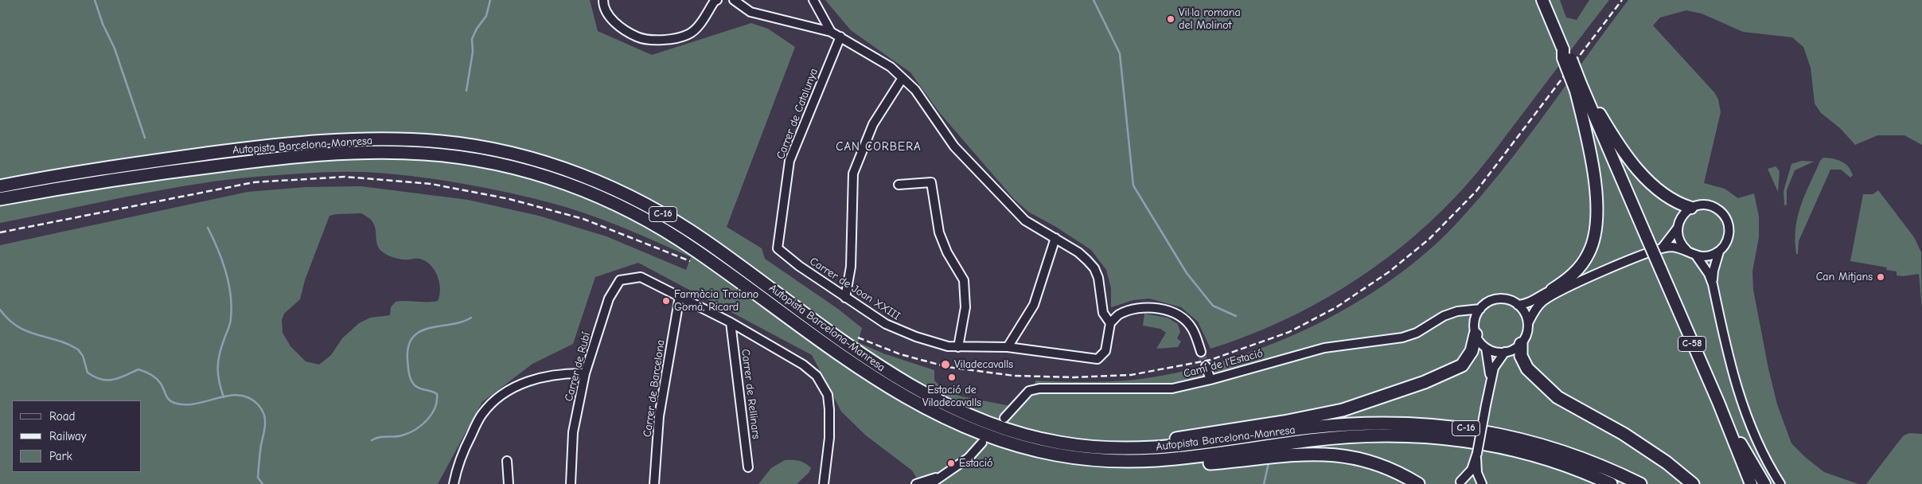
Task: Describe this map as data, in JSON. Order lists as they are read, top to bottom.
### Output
{
  "streets": {
    "highway": ["Autopista Barcelona-Manresa", "C-16"],
    "main road": ["C-58"],
    "street": [
      "Carrer de Catalunya",
      "Carrer de Joan XXIII",
      "Camí de l'Estació",
      "Carrer de Rubí",
      "Carrer de Barcelona",
      "Carrer de Rellinars"
    ]
  },
  "crossings": [
    ["Carrer de Catalunya", "Carrer de Joan XXIII"],
    ["Carrer de Rubí", "Carrer de Barcelona"]
  ],
  "districts": ["CAN CORBERA"],
  "places": [
    "Vil·la romana del Molinot",
    "Can Mitjans",
    "Farmàcia Troiano Gomà, Ricard",
    "Viladecavalls",
    "Estació de Viladecavalls",
    "Estació"
  ],
  "legend": ["Road", "Railway", "Park"]
}
